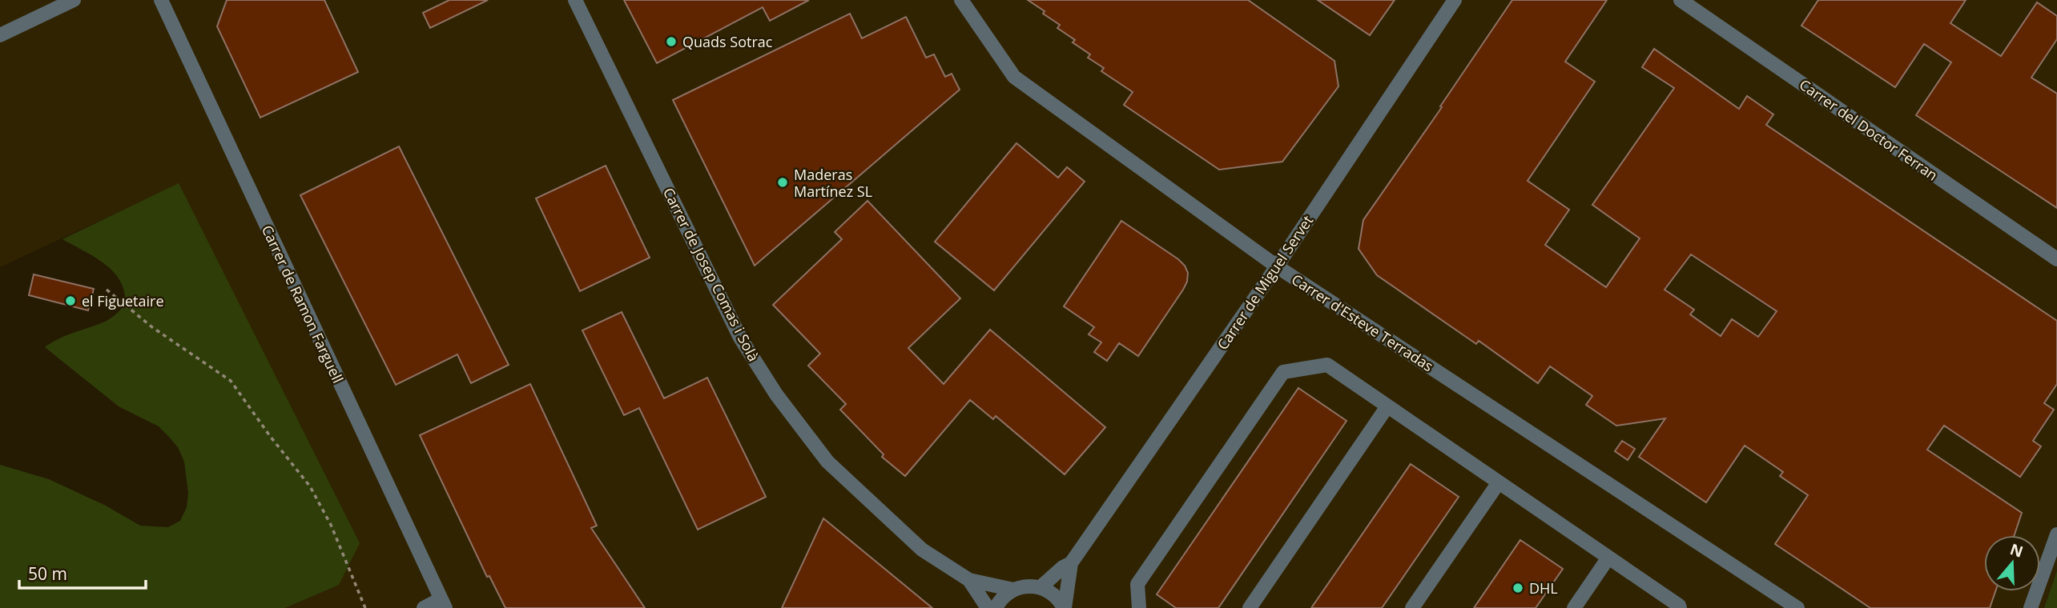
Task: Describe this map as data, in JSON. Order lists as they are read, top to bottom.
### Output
{
  "streets": {
    "street": [
      "Carrer del Doctor Ferran",
      "Carrer de Josep Comas i Solà",
      "Carrer de Miguel Servet",
      "Carrer de Ramon Farguell",
      "Carrer d'Esteve Terradas"
    ]
  },
  "crossings": [
    ["Carrer de Josep Comas i Solà", "Carrer de Miguel Servet"],
    ["Carrer de Miguel Servet", "Carrer d'Esteve Terradas"]
  ],
  "places": [
    "Quads Sotrac",
    "Maderas Martínez SL",
    "el Figuetaire",
    "DHL"
  ],
  "scale_bar": "50 m",
  "north": "top"
}
